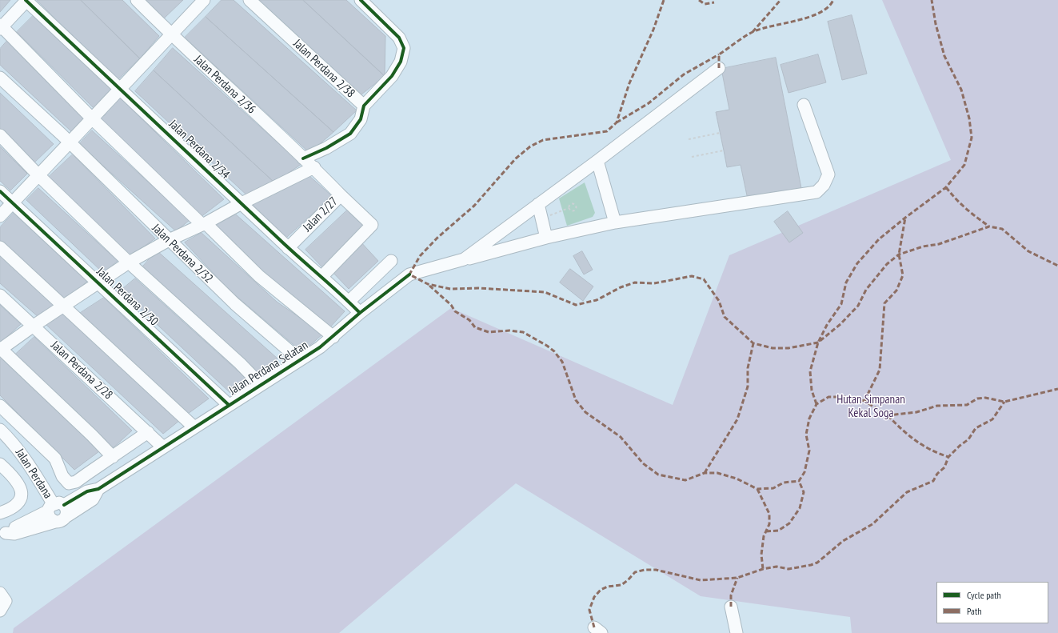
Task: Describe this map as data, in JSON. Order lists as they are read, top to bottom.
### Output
{
  "streets": {
    "street": [
      "Jalan Perdana 2/38",
      "Jalan Perdana 2/36",
      "Jalan Perdana 2/34",
      "Jalan 2/27",
      "Jalan Perdana 2/32",
      "Jalan Perdana 2/30",
      "Jalan Perdana Selatan",
      "Jalan Perdana 2/28",
      "Jalan Perdana"
    ]
  },
  "crossings": [
    ["Jalan Perdana 2/38", "Jalan Perdana 2/36"],
    ["Jalan Perdana 2/36", "Jalan 2/27"],
    ["Jalan Perdana 2/34", "Jalan 2/27"],
    ["Jalan Perdana 2/34", "Jalan Perdana Selatan"],
    ["Jalan Perdana 2/32", "Jalan Perdana Selatan"],
    ["Jalan Perdana 2/30", "Jalan Perdana Selatan"],
    ["Jalan Perdana Selatan", "Jalan Perdana 2/28"],
    ["Jalan Perdana Selatan", "Jalan Perdana"]
  ],
  "parks": ["Hutan Simpanan Kekal Soga"],
  "legend": ["Cycle path", "Path"]
}
